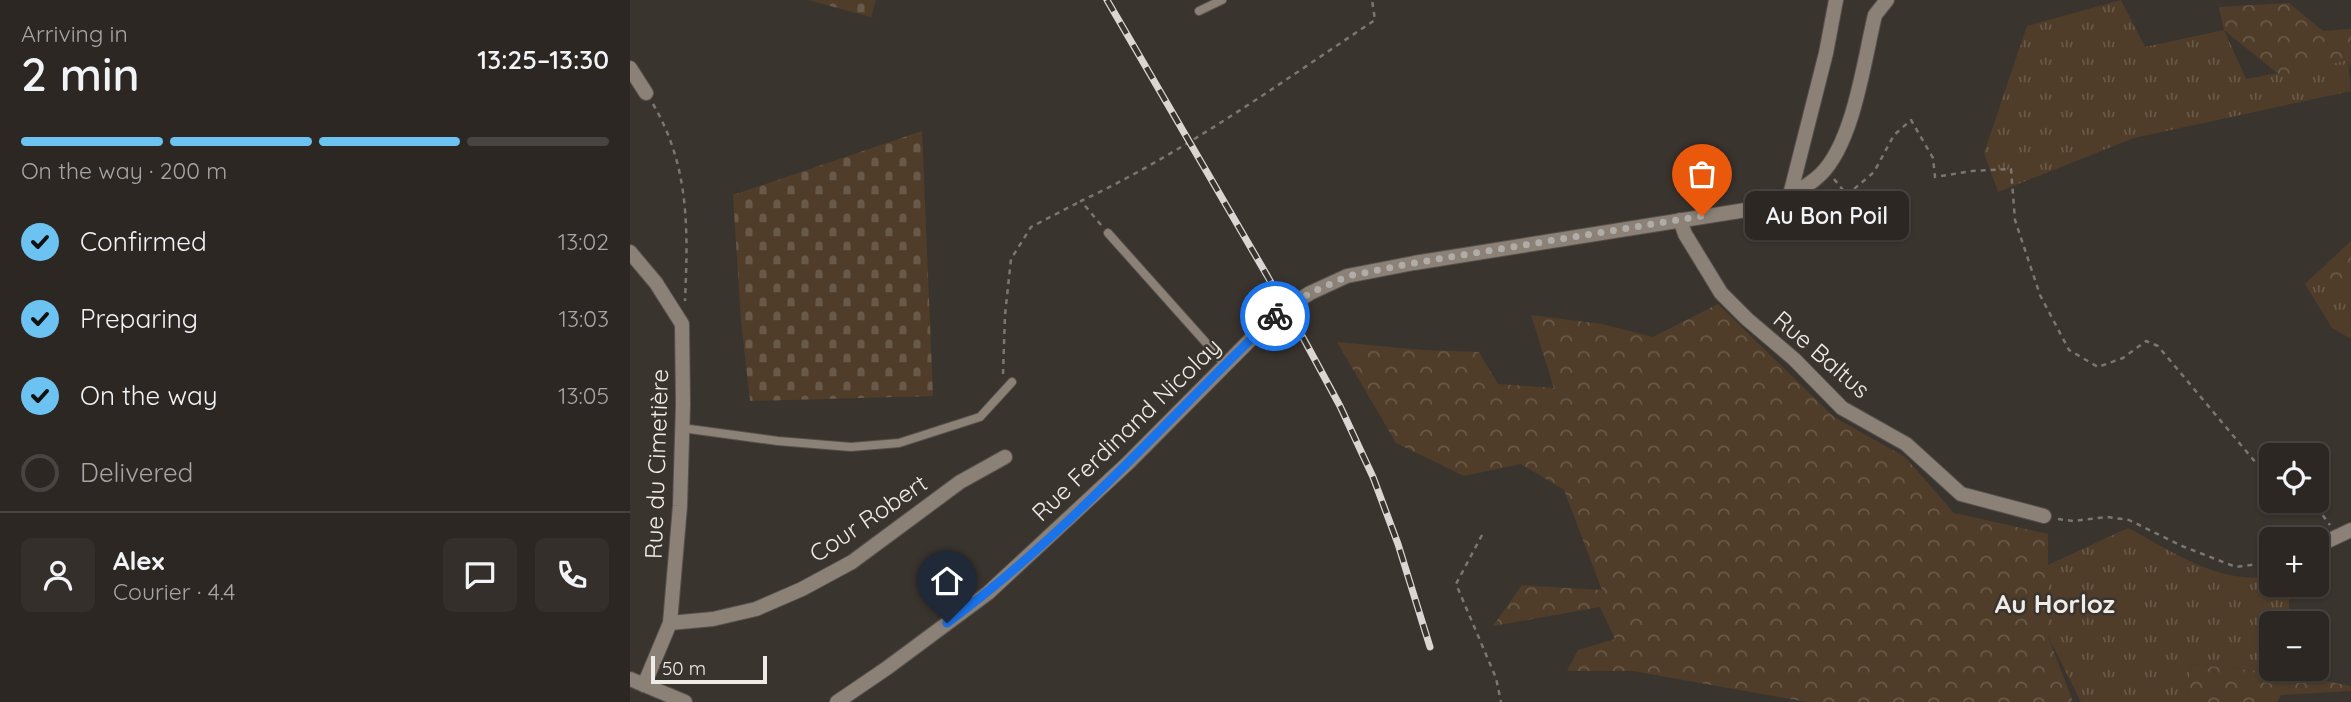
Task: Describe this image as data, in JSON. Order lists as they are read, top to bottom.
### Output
{
  "streets": {
    "street": [
      "Rue Baltus",
      "Rue Ferdinand Nicolay",
      "Rue du Cimetière",
      "Cour Robert"
    ]
  },
  "crossings": [
    ["Rue Baltus", "Rue Ferdinand Nicolay"],
    ["Rue du Cimetière", "Cour Robert"]
  ],
  "districts": ["Au Horloz"],
  "places": ["Au Bon Poil"],
  "scale_bar": "50 m",
  "page": {
    "heading": ["2 min", "Arriving in", "13:25–13:30"],
    "panel": ["Alex", "Courier · 4.4"],
    "bar": "On the way · 200 m",
    "bubble": "Au Bon Poil",
    "list": [
      ["Confirmed", "13:02"],
      ["Preparing", "13:03"],
      ["On the way", "13:05"],
      "Delivered"
    ],
    "map_buttons": ["+", "−"],
    "scale": "50 m"
  }
}
